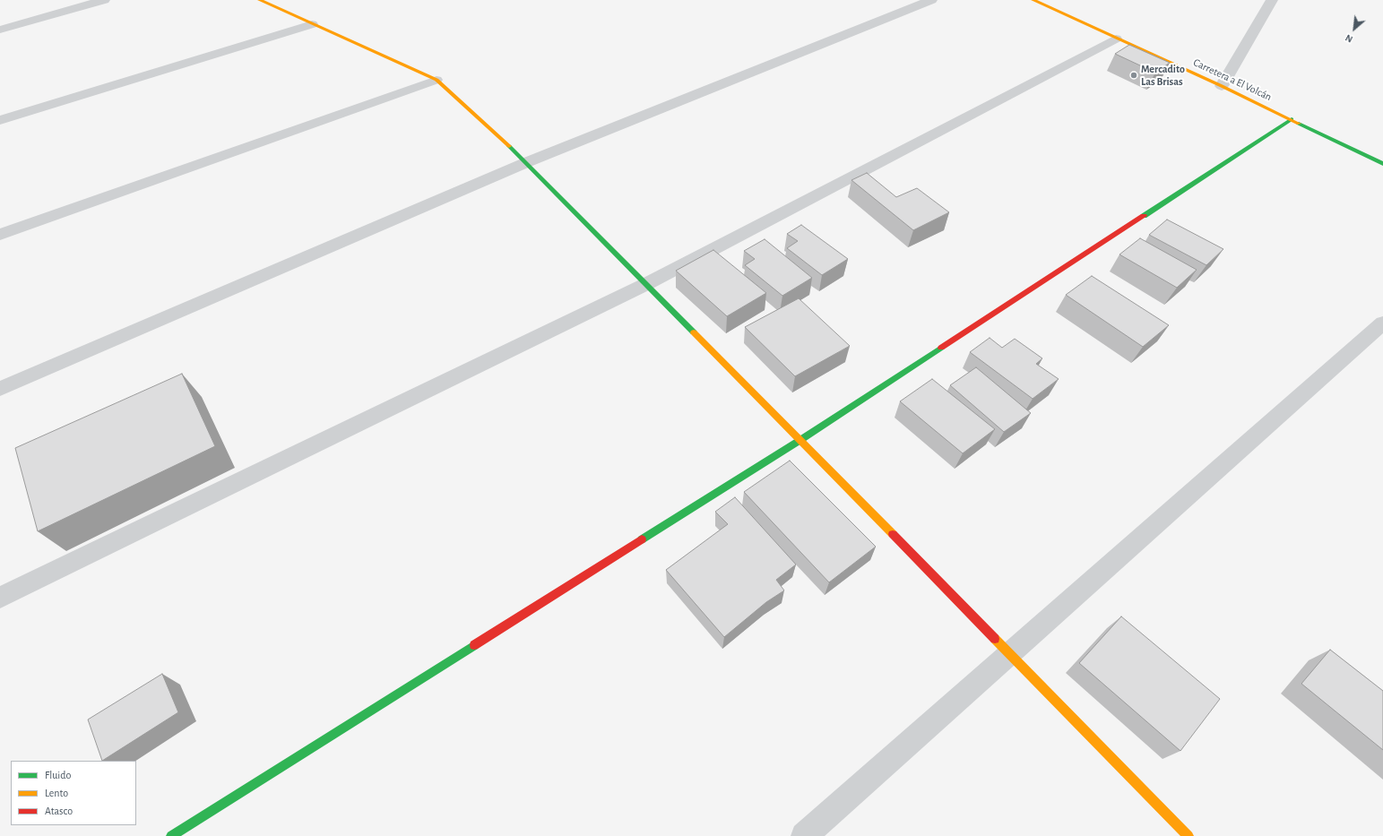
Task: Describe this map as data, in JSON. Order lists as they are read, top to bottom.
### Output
{
  "streets": {
    "street": ["Carretera a El Volcán"]
  },
  "places": ["Mercadito Las Brisas"],
  "legend": ["Fluido", "Lento", "Atasco"],
  "north": "bottom left"
}
